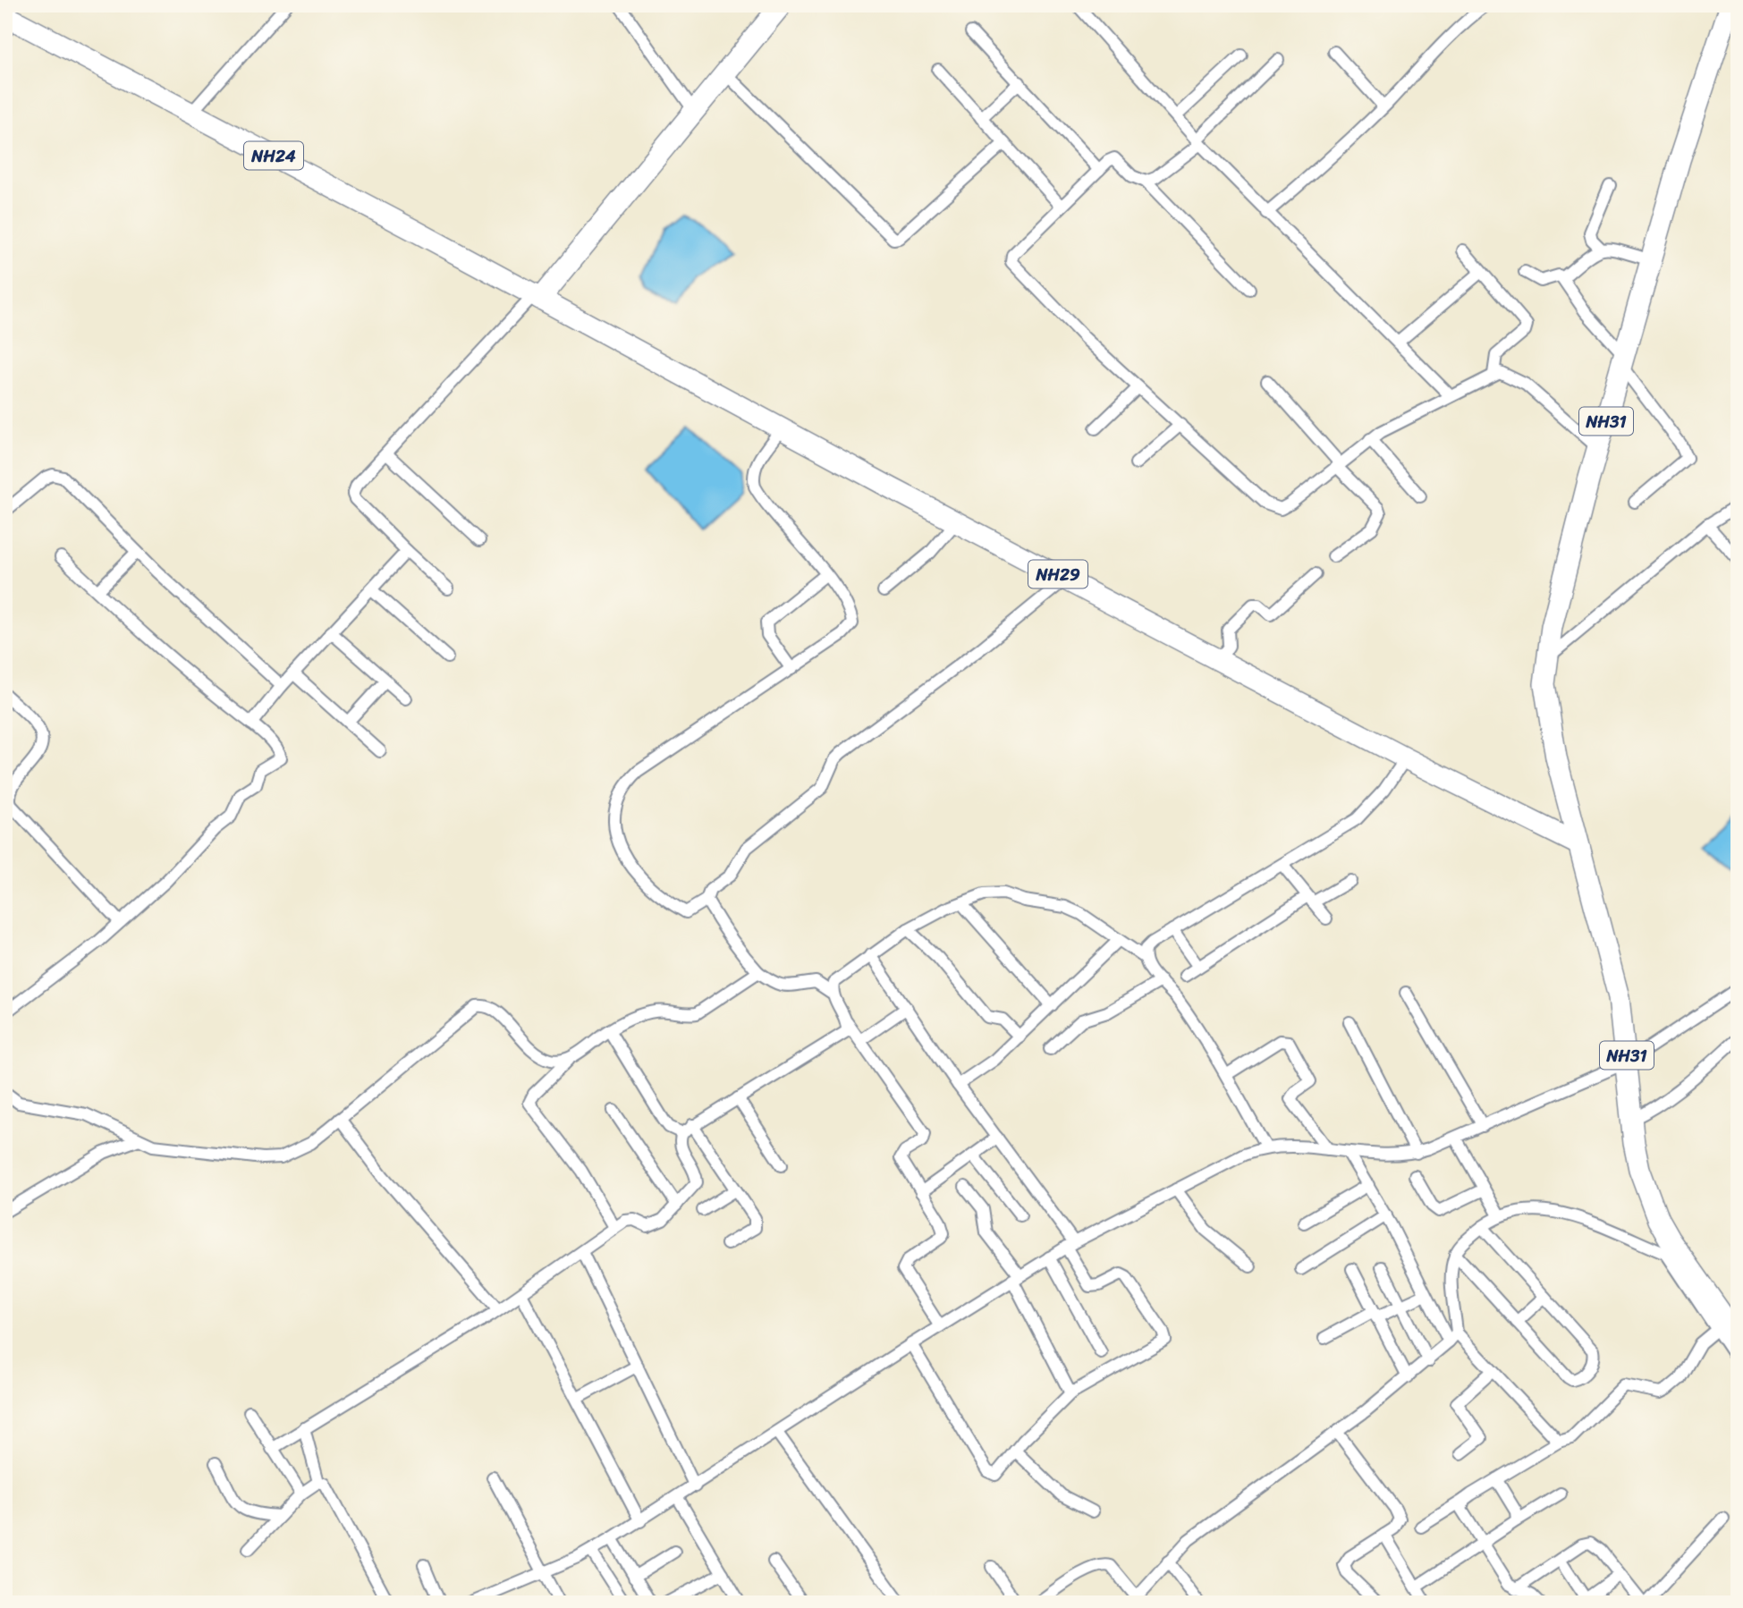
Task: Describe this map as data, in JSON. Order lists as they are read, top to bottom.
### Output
{
  "streets": {
    "highway": ["NH24", "NH31", "NH29"]
  },
  "crossings": [
    ["NH24", "NH29"],
    ["NH31", "NH29"]
  ]
}
